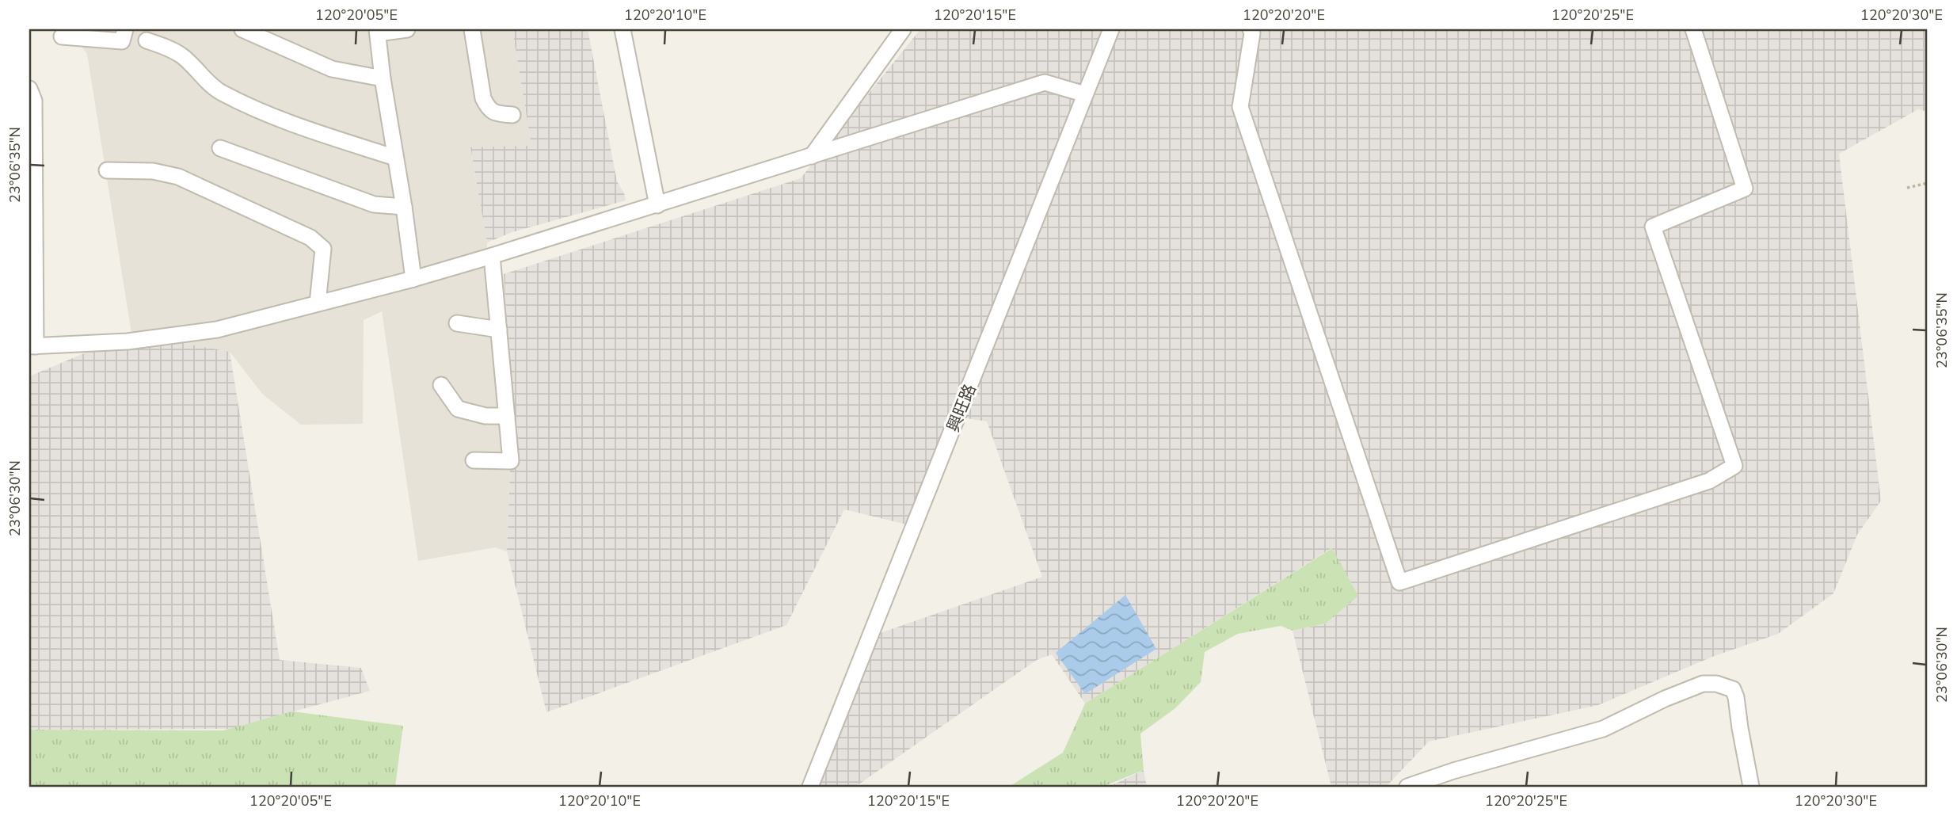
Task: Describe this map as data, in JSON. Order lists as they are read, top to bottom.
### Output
{
  "streets": {
    "street": ["興旺路"]
  },
  "coordinates": [
    "120°20'05\"E",
    "120°20'10\"E",
    "120°20'15\"E",
    "120°20'20\"E",
    "120°20'25\"E",
    "120°20'30\"E",
    "23°06'35\"N",
    "23°06'30\"N"
  ]
}
